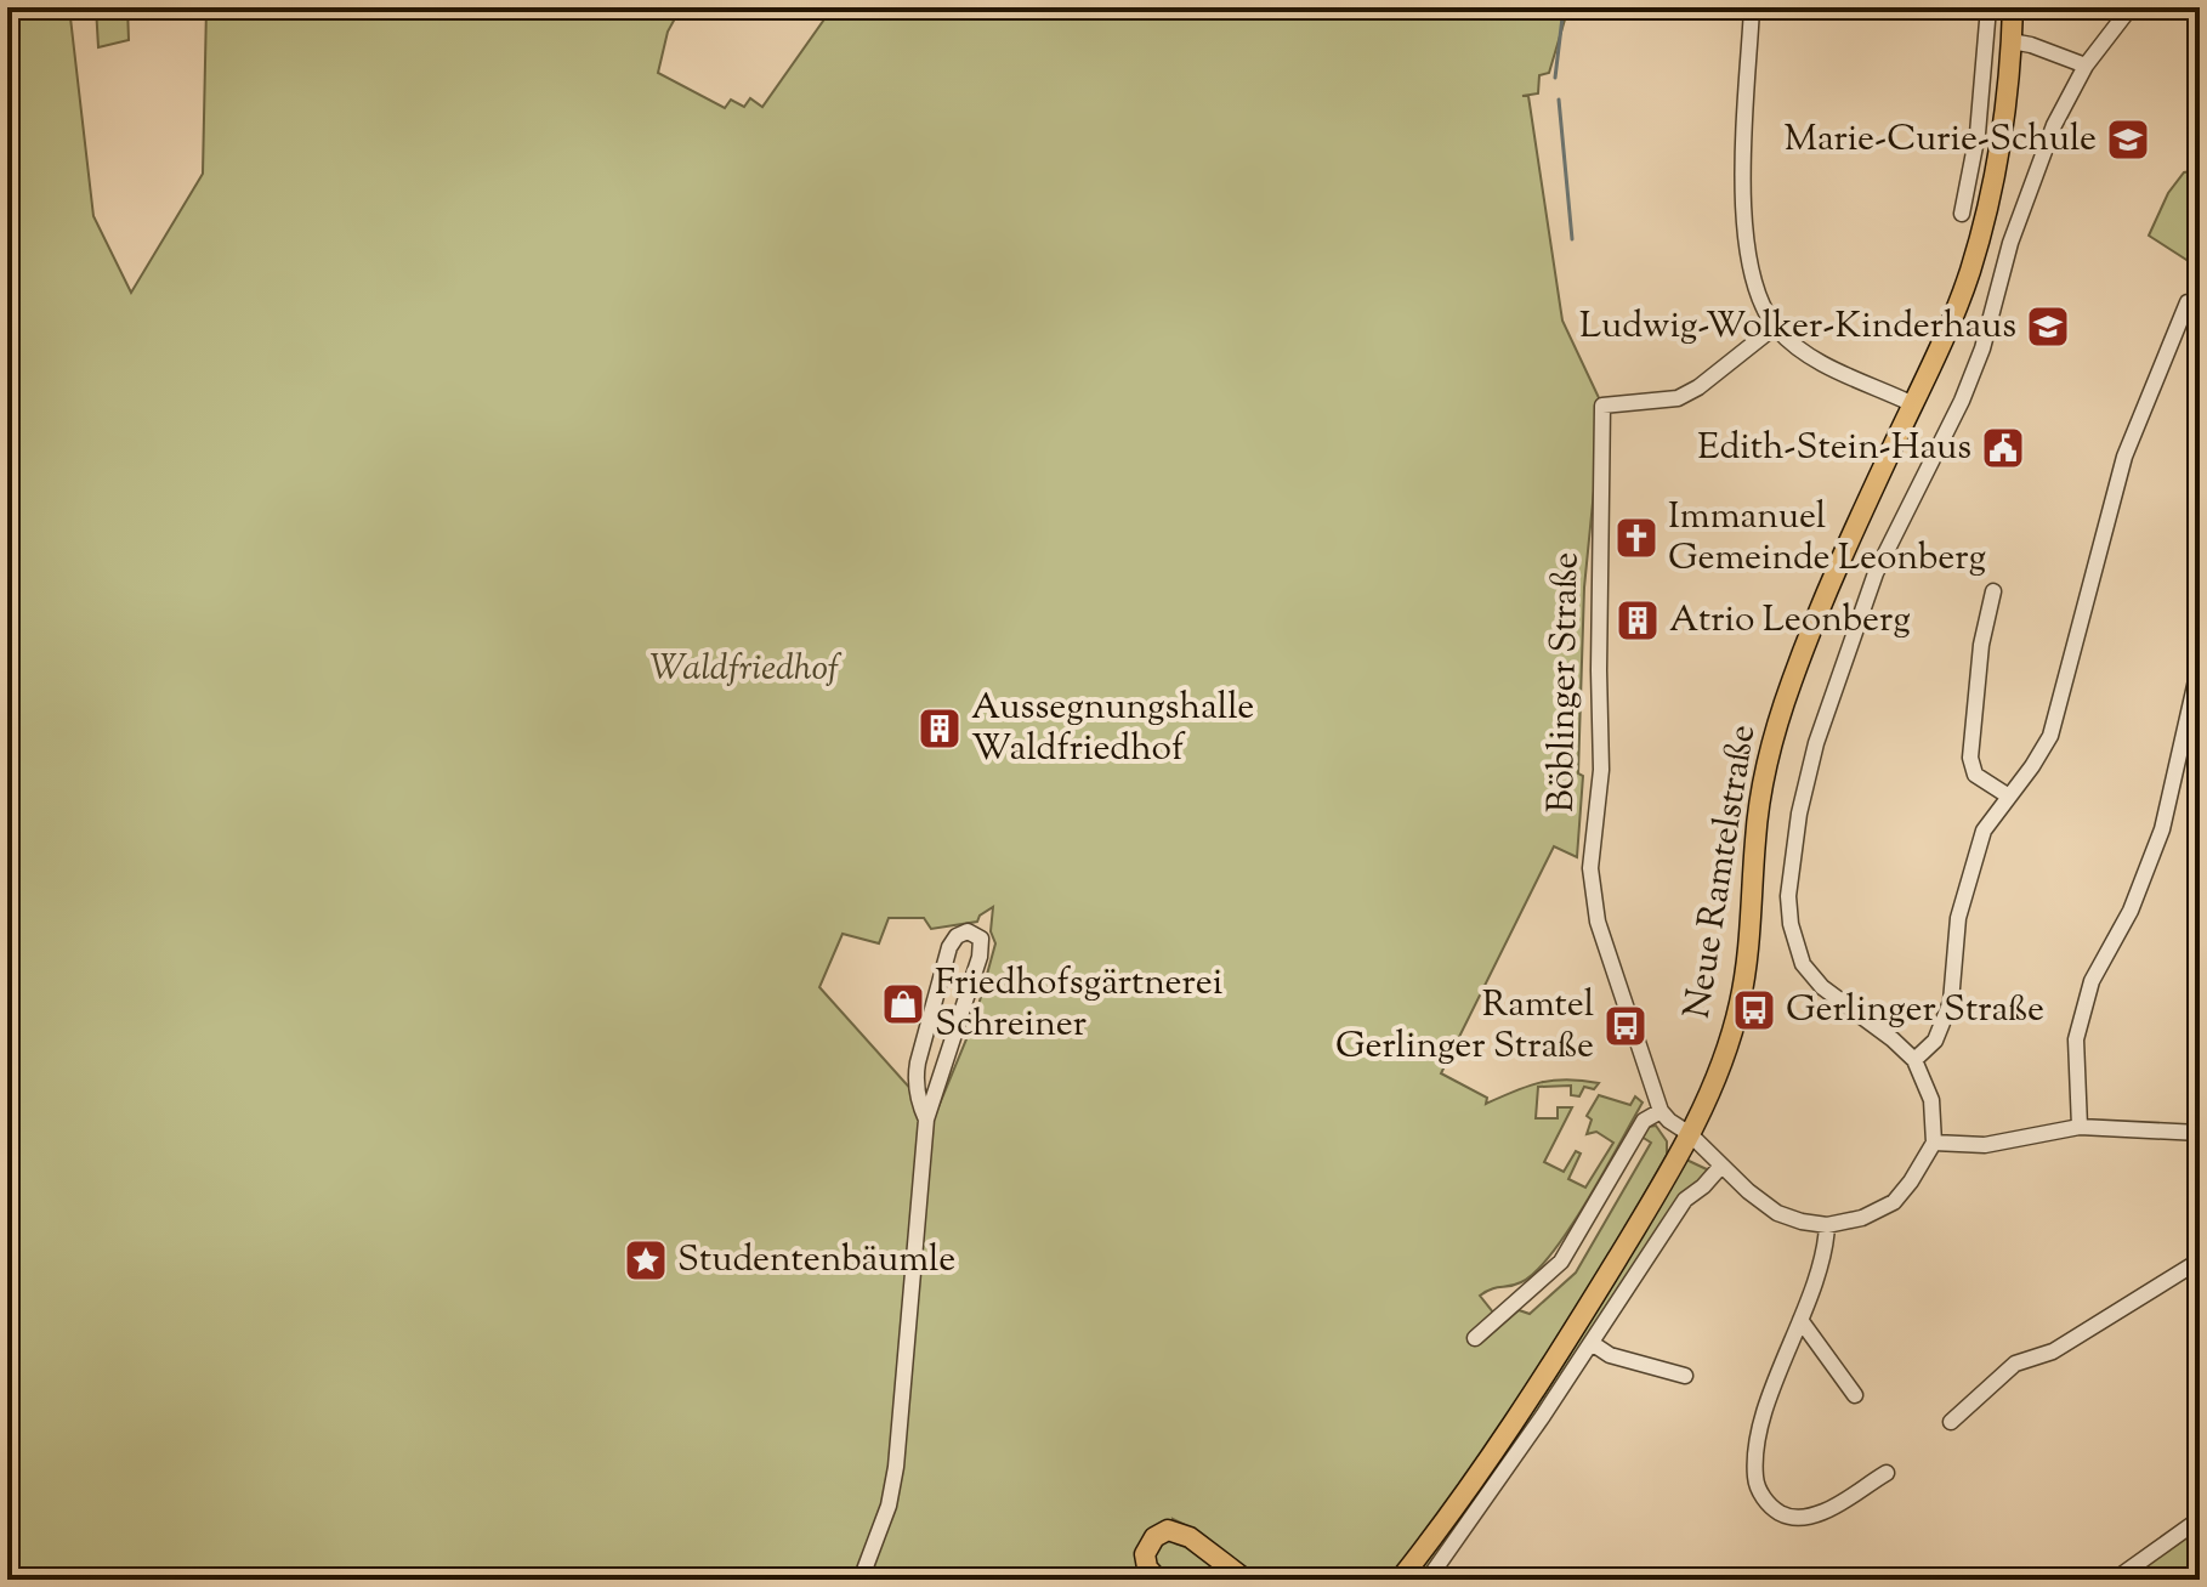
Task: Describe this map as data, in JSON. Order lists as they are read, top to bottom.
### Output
{
  "streets": {
    "main road": ["Neue Ramtelstraße"],
    "street": ["Böblinger Straße"]
  },
  "parks": ["Waldfriedhof"],
  "places": {
    "school or university": ["Marie-Curie-Schule", "Ludwig-Wolker-Kinderhaus"],
    "public building": ["Edith-Stein-Haus"],
    "church": ["Immanuel Gemeinde Leonberg"],
    "building": ["Atrio Leonberg", "Aussegnungshalle Waldfriedhof"],
    "shop": ["Friedhofsgärtnerei Schreiner"],
    "bus stop": ["Gerlinger Straße", "Ramtel Gerlinger Straße"],
    "place": ["Studentenbäumle"]
  }
}
